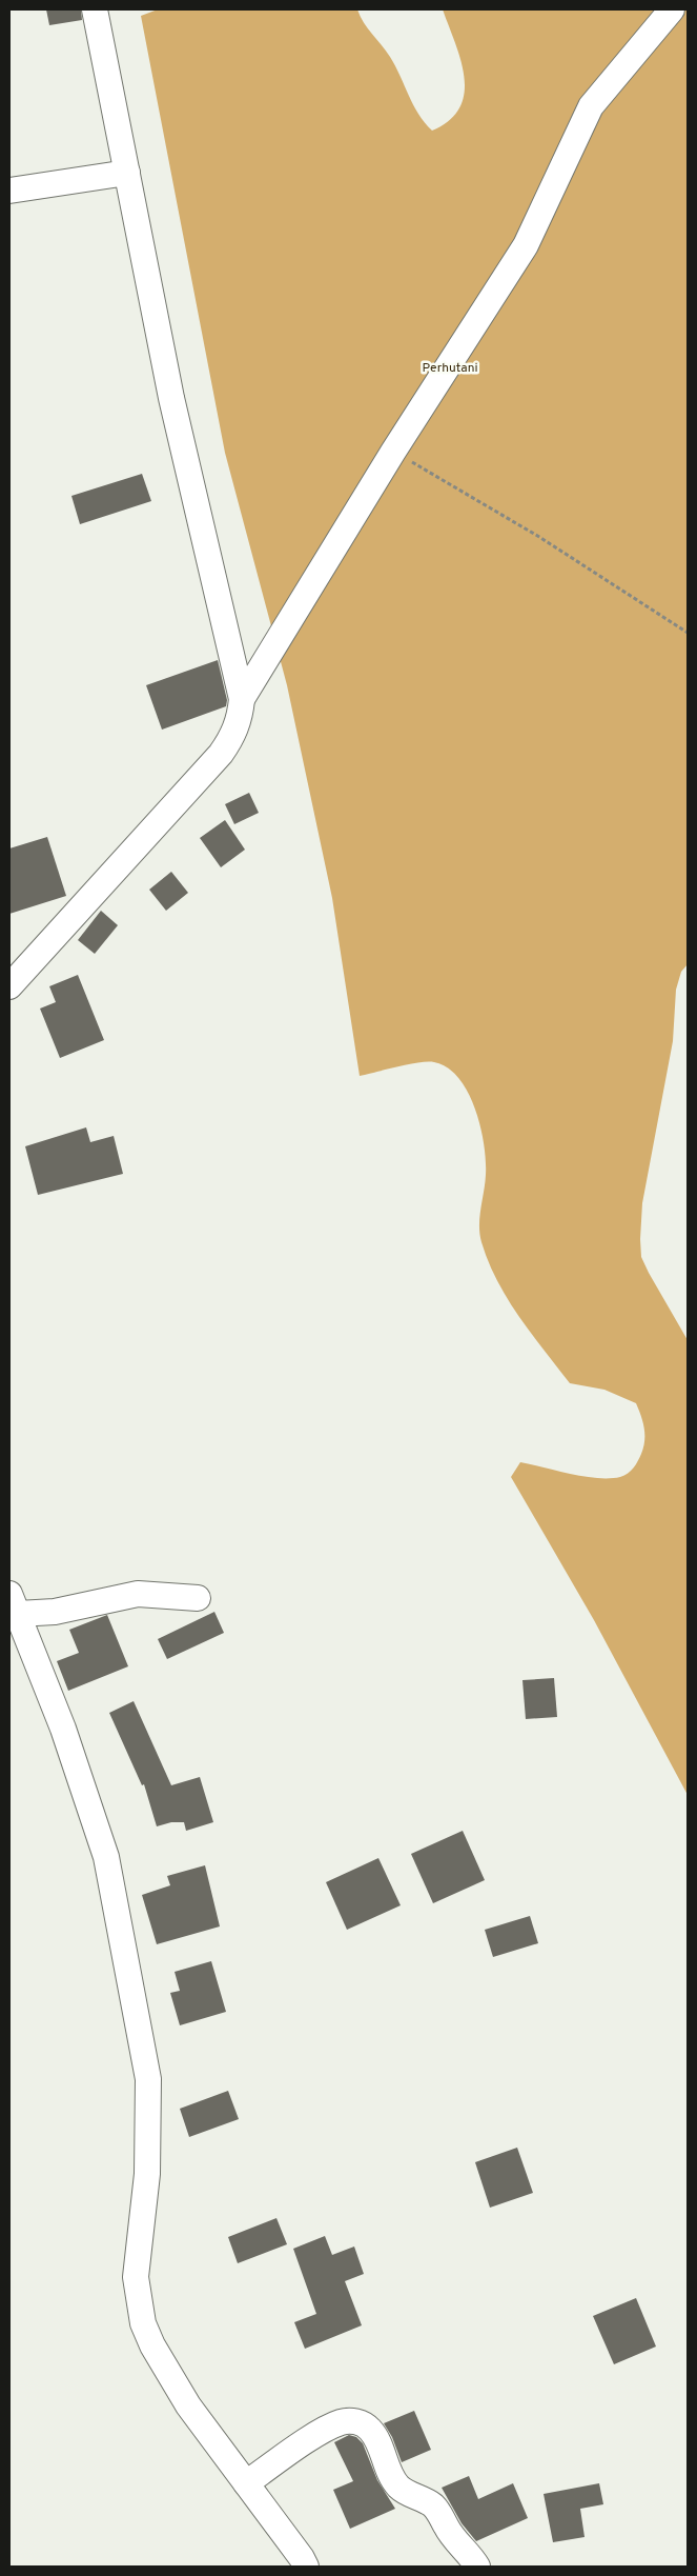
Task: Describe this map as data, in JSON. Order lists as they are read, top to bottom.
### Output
{
  "parks": ["Perhutani"]
}
